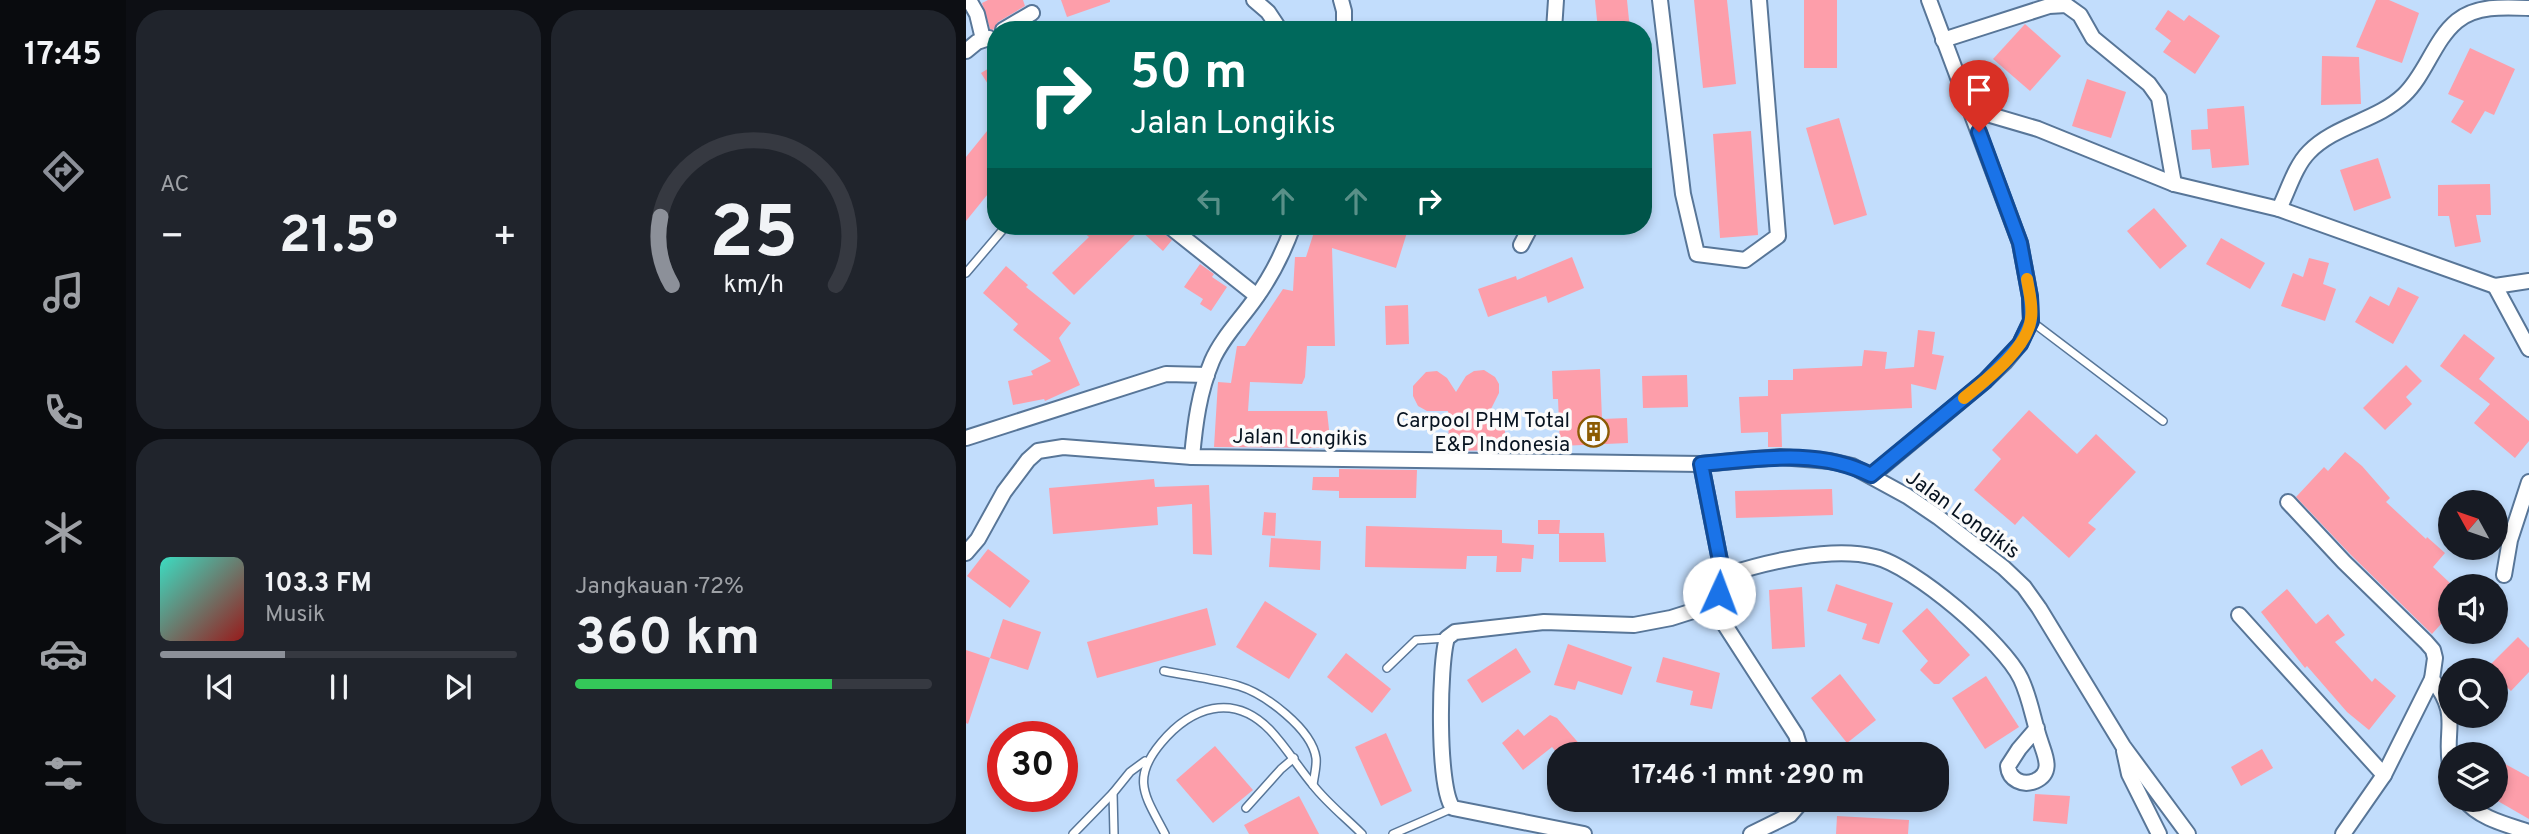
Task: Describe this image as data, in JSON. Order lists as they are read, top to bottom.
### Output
{
  "streets": {
    "street": ["Jalan Longikis"]
  },
  "places": {
    "building": ["Carpool PHM Total E&P Indonesia"]
  },
  "north": "top left",
  "page": {
    "tabs": "17:45",
    "tile": [
      "AC",
      ["Jangkauan · 72%", "360 km"]
    ],
    "turn": ["50 m", "Jalan Longikis"],
    "heat": ["−", "21.5°", "+"],
    "song": ["103.3 FM", "Musik"],
    "limit": "30",
    "trip": "17:46 · 1 mnt · 290 m",
    "gauge": ["25", "km/h"]
  }
}
